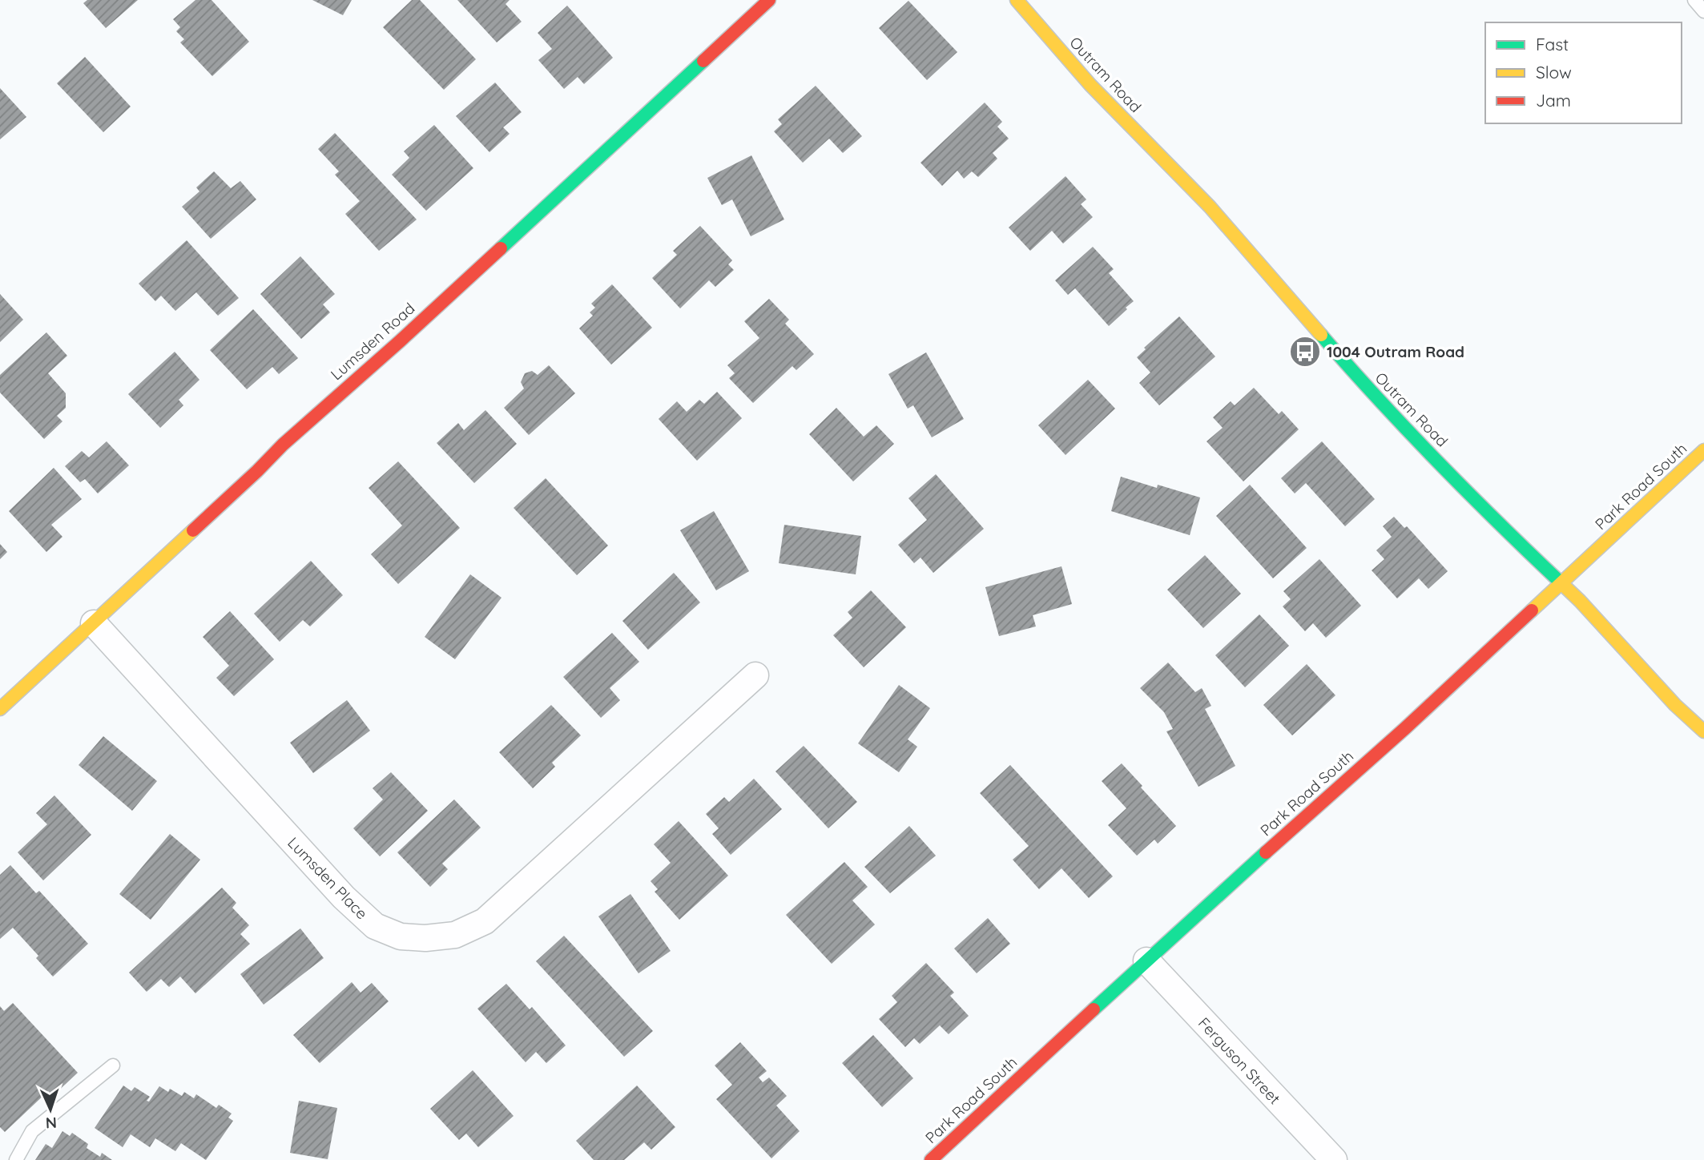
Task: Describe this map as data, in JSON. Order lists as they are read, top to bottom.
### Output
{
  "streets": {
    "street": [
      "Outram Road",
      "Lumsden Road",
      "Park Road South",
      "Lumsden Place",
      "Ferguson Street"
    ]
  },
  "crossings": [
    ["Outram Road", "Park Road South"],
    ["Lumsden Road", "Lumsden Place"],
    ["Park Road South", "Ferguson Street"]
  ],
  "places": {
    "bus stop": ["1004 Outram Road"]
  },
  "legend": ["Fast", "Slow", "Jam"],
  "north": "bottom"
}
